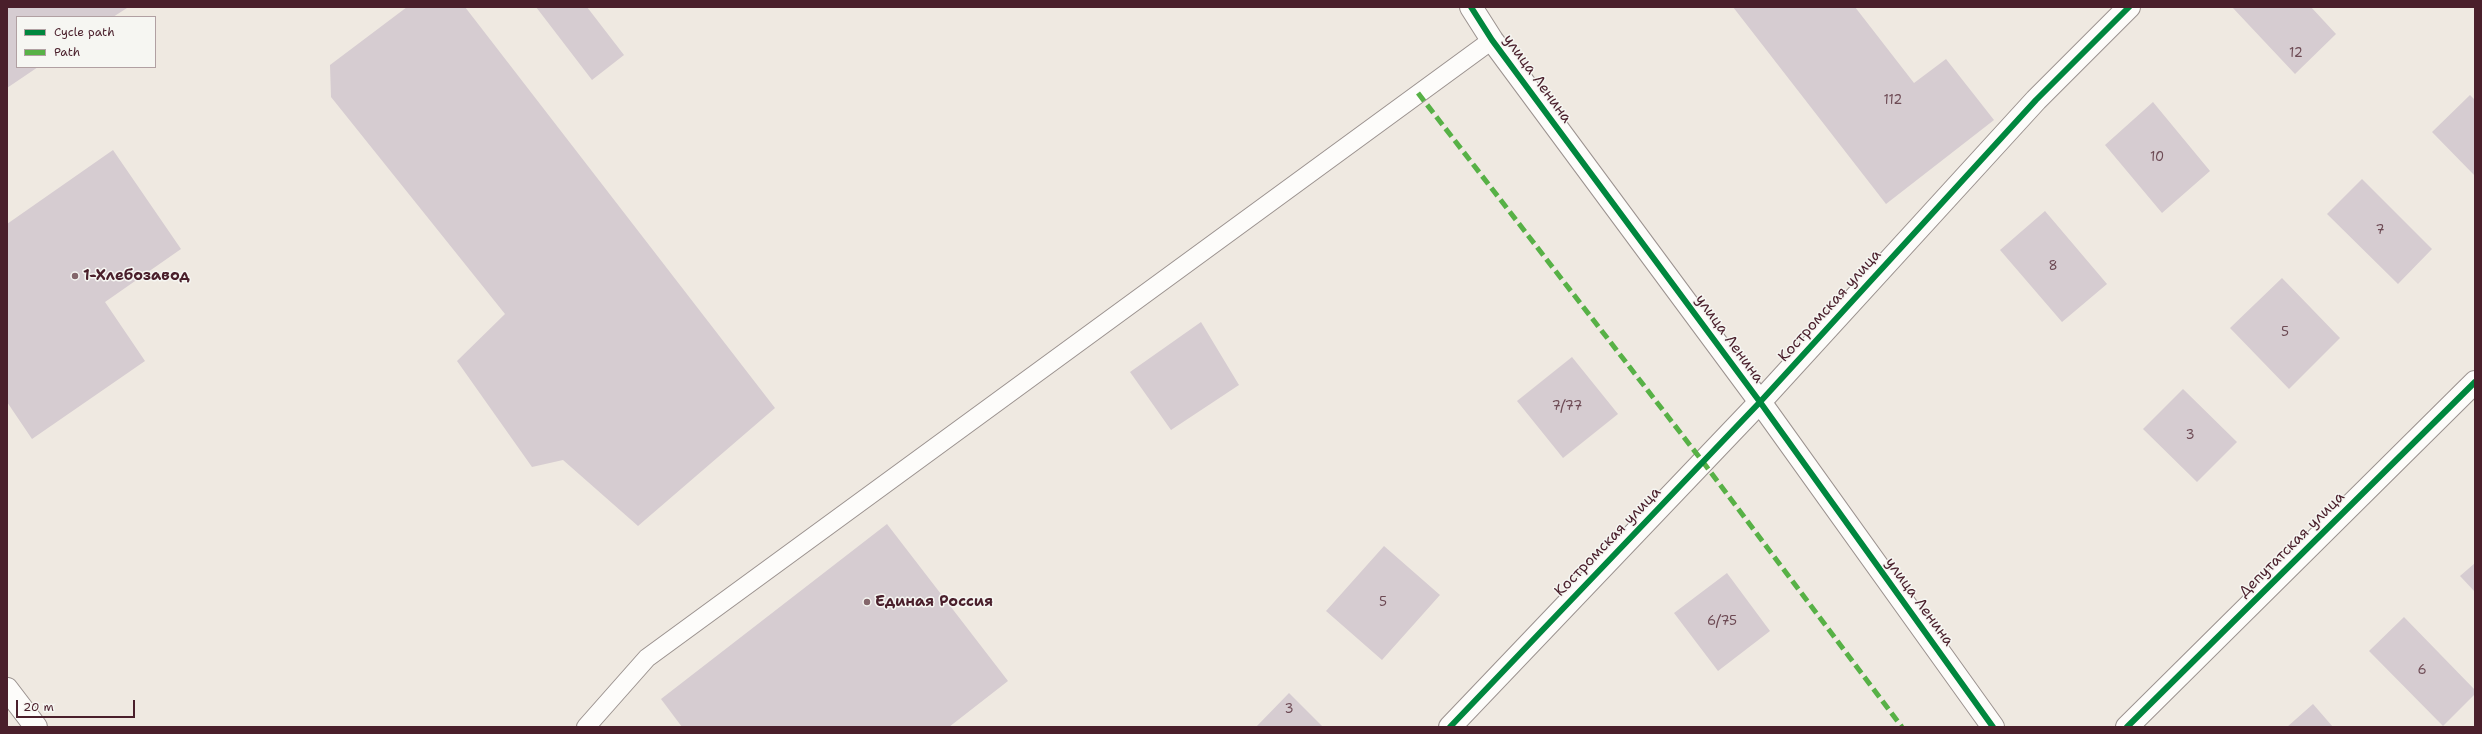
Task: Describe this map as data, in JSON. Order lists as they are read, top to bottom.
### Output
{
  "streets": {
    "street": ["улица Ленина", "Костромская улица", "Депутатская улица"]
  },
  "crossings": [
    ["улица Ленина", "Костромская улица"]
  ],
  "places": ["1-Хлебозавод", "Единая Россия"],
  "house_numbers": [
    "12",
    "112",
    "10",
    "7",
    "8",
    "5",
    "7/77",
    "3",
    "5",
    "6/75",
    "6",
    "3"
  ],
  "legend": ["Cycle path", "Path"],
  "scale_bar": "20 m"
}
